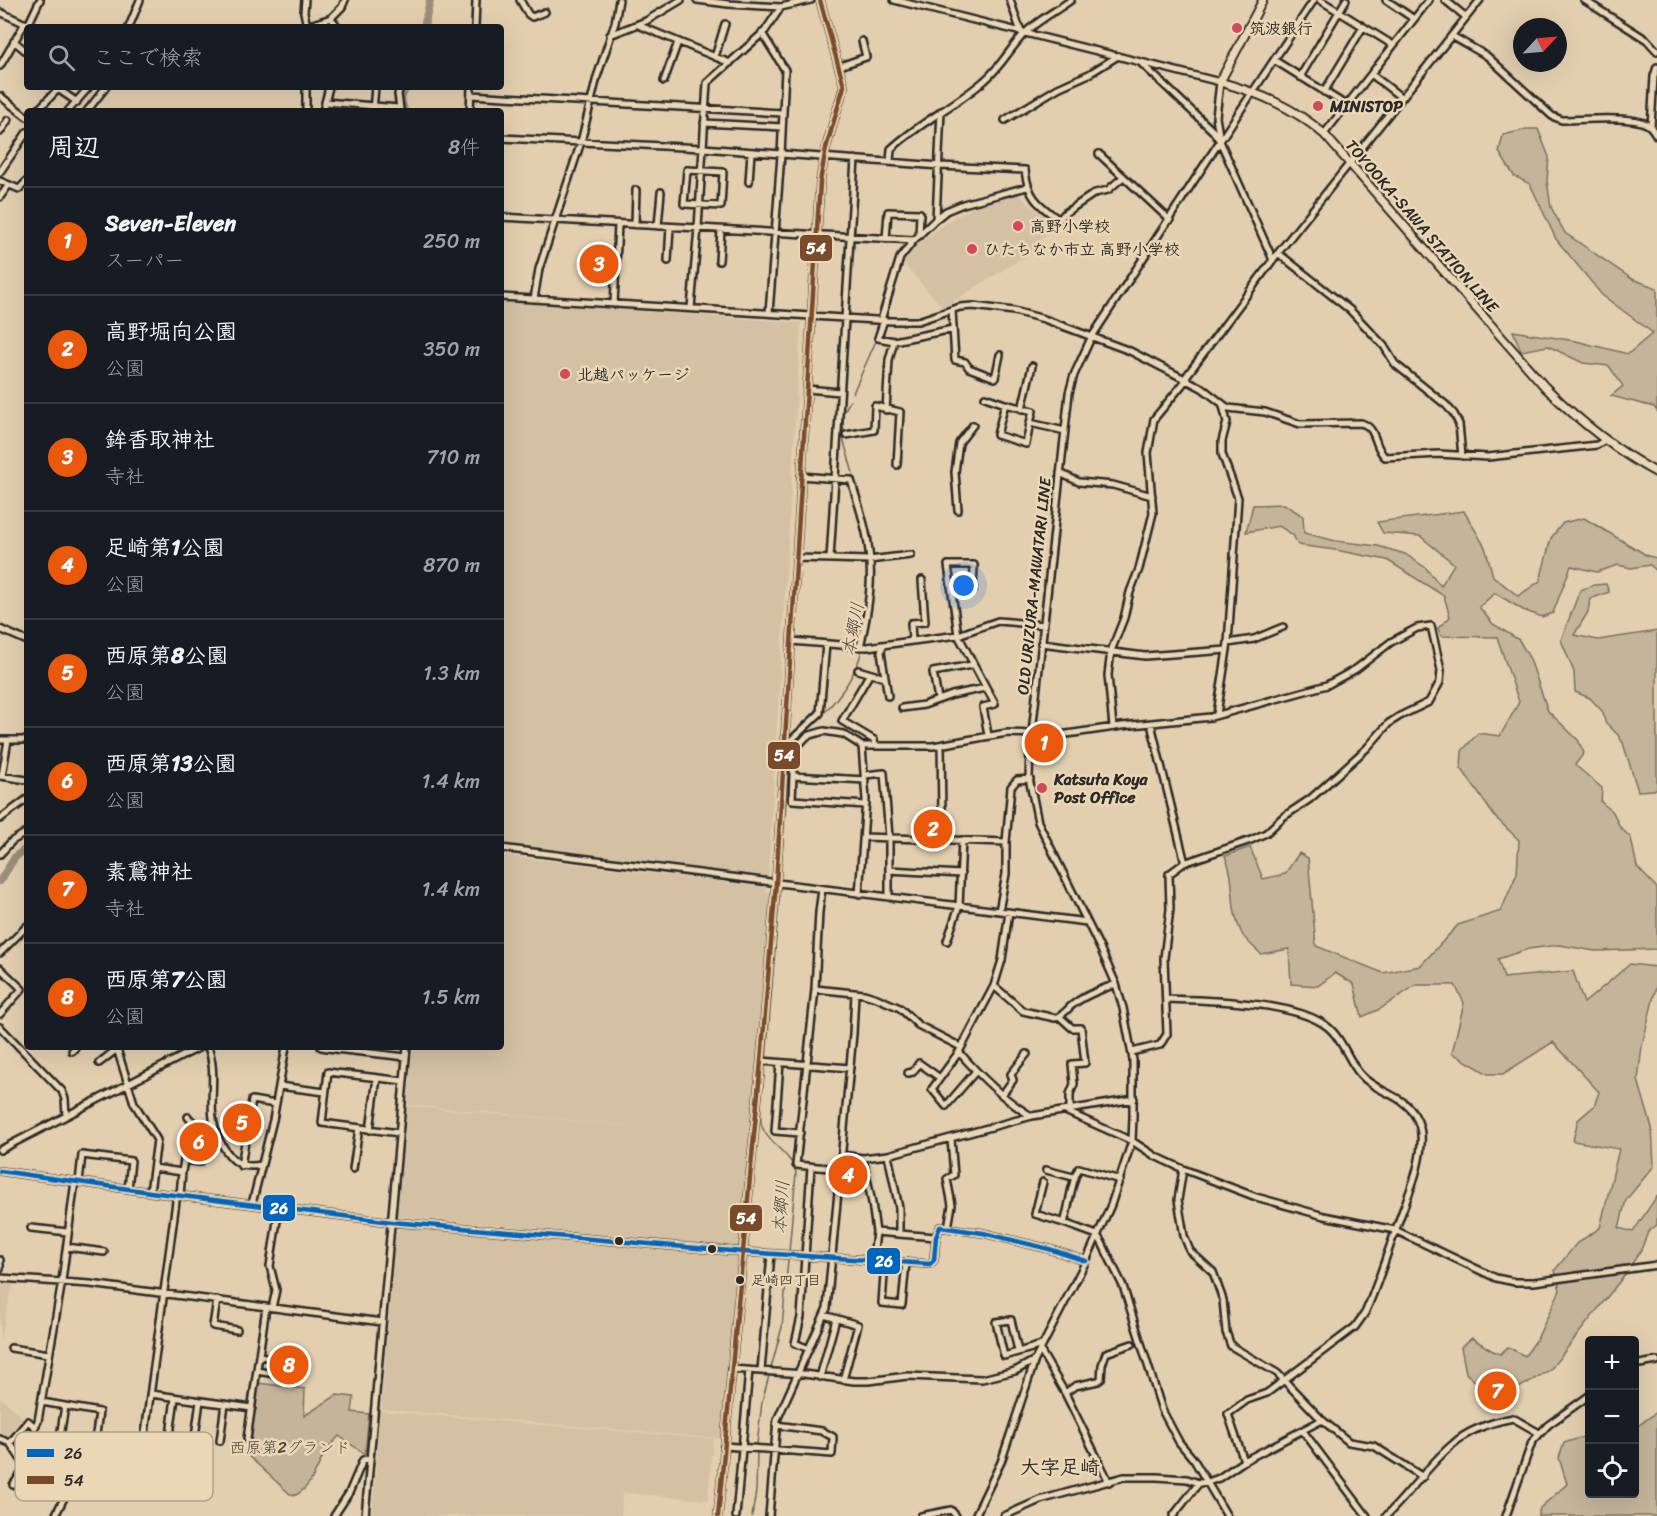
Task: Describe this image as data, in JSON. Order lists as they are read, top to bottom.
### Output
{
  "streets": {
    "main road": ["TOYOOKA-SAWA STATION LINE"],
    "street": ["OLD URIZURA-MAWATARI LINE"]
  },
  "crossings": [
    ["TOYOOKA-SAWA STATION LINE", "OLD URIZURA-MAWATARI LINE"]
  ],
  "districts": ["大字足崎"],
  "water": ["本郷川"],
  "parks": ["西原第2グランド"],
  "places": [
    "筑波銀行",
    "MINISTOP",
    "高野小学校",
    "ひたちなか市立 高野小学校",
    "北越パッケージ",
    "Katsuta Koya Post Office",
    "足崎四丁目"
  ],
  "lines": ["transit line 54", "transit line 26"],
  "legend": ["26", "54"],
  "north": "top right",
  "page": {
    "search": "ここで検索",
    "heading": ["周辺", "8件"],
    "list": [
      {
        "mark": "1",
        "name": "Seven-Eleven",
        "note": "スーパー",
        "value": "250 m"
      },
      {
        "mark": "2",
        "name": "高野堀向公園",
        "note": "公園",
        "value": "350 m"
      },
      {
        "mark": "3",
        "name": "鉾香取神社",
        "note": "寺社",
        "value": "710 m"
      },
      {
        "mark": "4",
        "name": "足崎第1公園",
        "note": "公園",
        "value": "870 m"
      },
      {
        "mark": "5",
        "name": "西原第8公園",
        "note": "公園",
        "value": "1.3 km"
      },
      {
        "mark": "6",
        "name": "西原第13公園",
        "note": "公園",
        "value": "1.4 km"
      },
      {
        "mark": "7",
        "name": "素鵞神社",
        "note": "寺社",
        "value": "1.4 km"
      },
      {
        "mark": "8",
        "name": "西原第7公園",
        "note": "公園",
        "value": "1.5 km"
      }
    ],
    "pins": [
      "3",
      "1",
      "2",
      "5",
      "6",
      "4",
      "8",
      "7"
    ],
    "map_buttons": ["+", "−"]
  }
}
